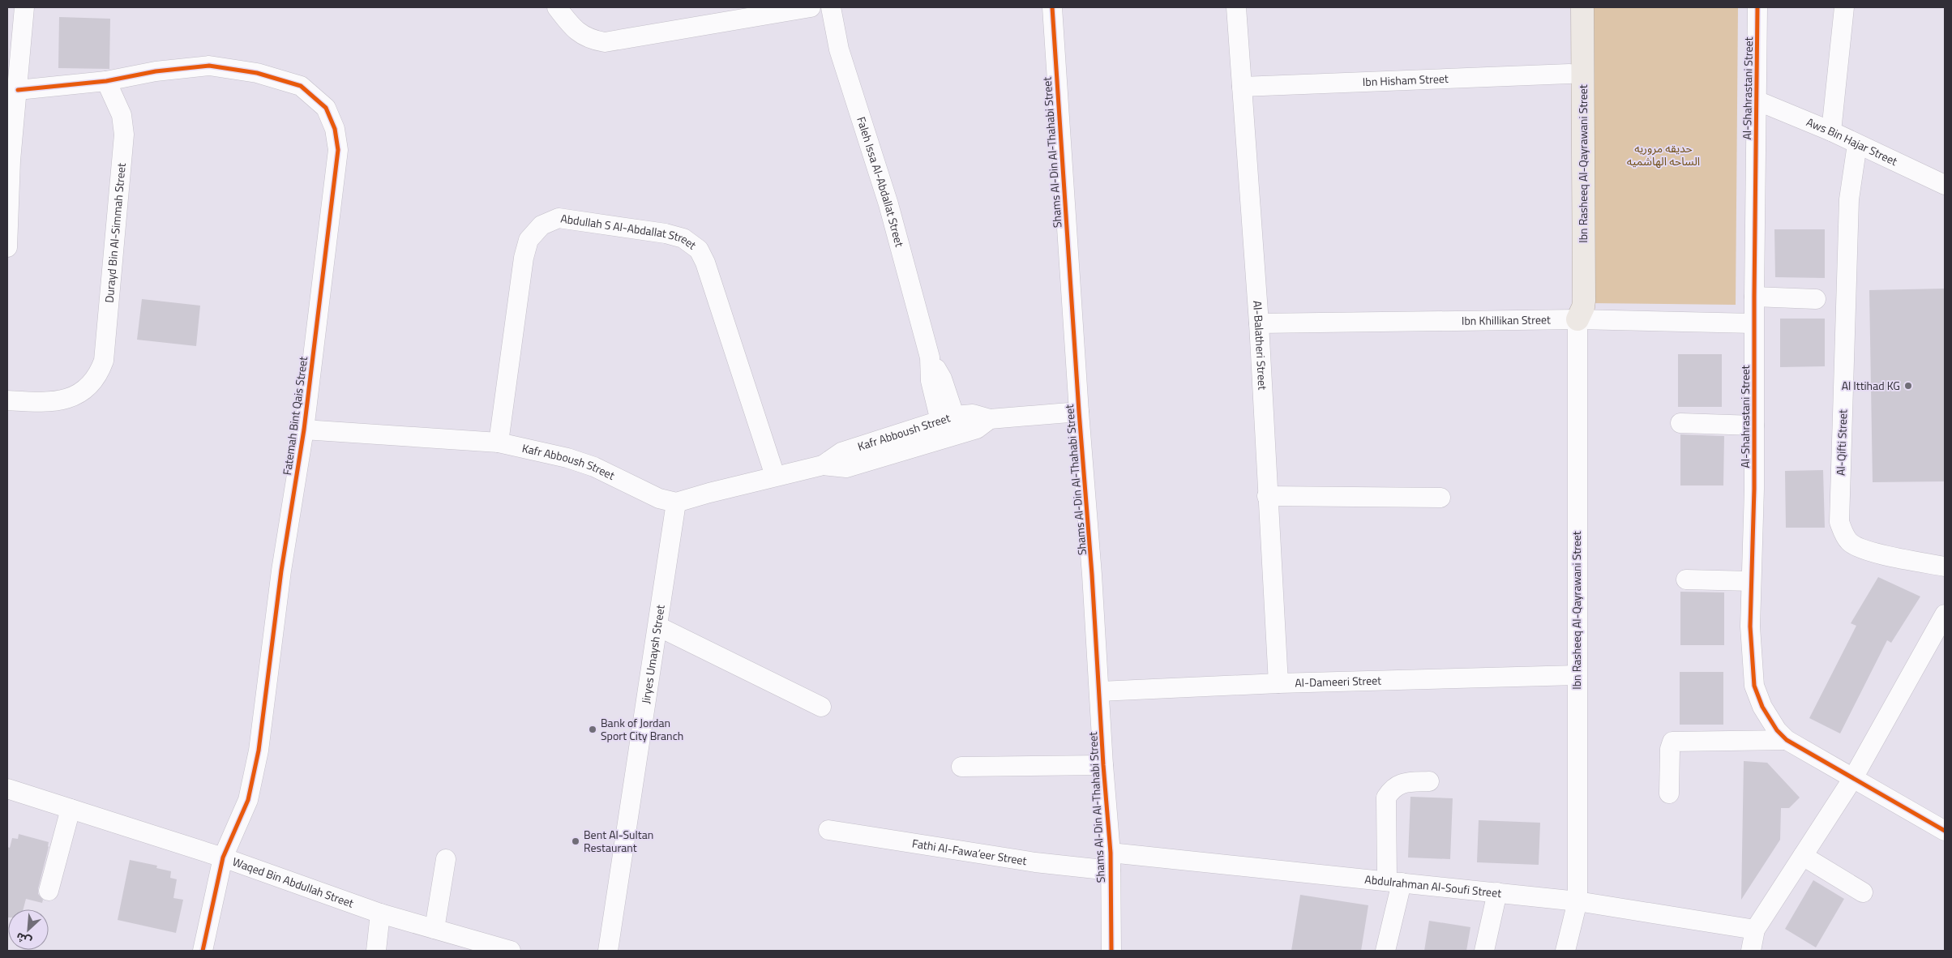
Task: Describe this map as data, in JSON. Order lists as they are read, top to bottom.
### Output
{
  "streets": {
    "main road": ["Ibn Rasheeq Al-Qayrawani Street"],
    "street": [
      "Ibn Hisham Street",
      "Al-Shahrastani Street",
      "Aws Bin Hajar Street",
      "Shams Al-Din Al-Thahabi Street",
      "Faleh Issa Al-Abdallat Street",
      "Durayd Bin Al-Simmah Street",
      "Abdullah S Al-Abdallat Street",
      "Ibn Khillikan Street",
      "Al-Balatheri Street",
      "Fatemah Bint Qais Street",
      "Kafr Abboush Street",
      "Al-Qifti Street",
      "Jiryes Umaysh Street",
      "Al-Dameeri Street",
      "Fathi Al-Fawa’eer Street",
      "Waqed Bin Abdullah Street",
      "Abdulrahman Al-Soufi Street"
    ]
  },
  "crossings": [
    ["Ibn Hisham Street", "Ibn Rasheeq Al-Qayrawani Street"],
    ["Ibn Hisham Street", "Al-Balatheri Street"],
    ["Al-Shahrastani Street", "Aws Bin Hajar Street"],
    ["Al-Shahrastani Street", "Ibn Khillikan Street"],
    ["Aws Bin Hajar Street", "Al-Qifti Street"],
    ["Shams Al-Din Al-Thahabi Street", "Kafr Abboush Street"],
    ["Shams Al-Din Al-Thahabi Street", "Al-Dameeri Street"],
    ["Shams Al-Din Al-Thahabi Street", "Fathi Al-Fawa’eer Street"],
    ["Shams Al-Din Al-Thahabi Street", "Abdulrahman Al-Soufi Street"],
    ["Ibn Rasheeq Al-Qayrawani Street", "Ibn Khillikan Street"],
    ["Ibn Rasheeq Al-Qayrawani Street", "Al-Dameeri Street"],
    ["Ibn Rasheeq Al-Qayrawani Street", "Abdulrahman Al-Soufi Street"],
    ["Faleh Issa Al-Abdallat Street", "Kafr Abboush Street"],
    ["Durayd Bin Al-Simmah Street", "Fatemah Bint Qais Street"],
    ["Abdullah S Al-Abdallat Street", "Kafr Abboush Street"],
    ["Ibn Khillikan Street", "Al-Balatheri Street"],
    ["Al-Balatheri Street", "Al-Dameeri Street"],
    ["Fatemah Bint Qais Street", "Kafr Abboush Street"],
    ["Fatemah Bint Qais Street", "Waqed Bin Abdullah Street"],
    ["Kafr Abboush Street", "Jiryes Umaysh Street"],
    ["Fathi Al-Fawa’eer Street", "Abdulrahman Al-Soufi Street"]
  ],
  "parks": ["حديقه مروريه الساحه الهاشميه"],
  "places": ["Al Ittihad KG", "Bank of Jordan Sport City Branch", "Bent Al-Sultan Restaurant"],
  "north": "bottom left"
}
